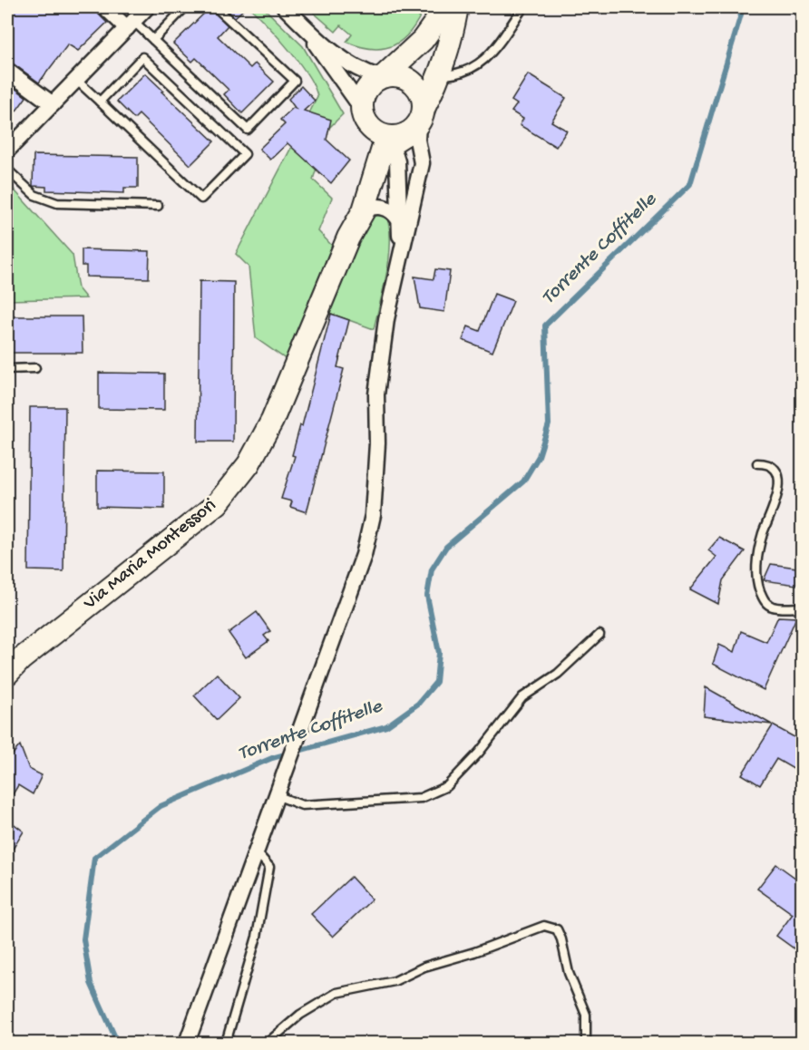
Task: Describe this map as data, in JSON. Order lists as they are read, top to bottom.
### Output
{
  "streets": {
    "street": ["Via Maria Montessori"]
  },
  "water": ["Torrente Coffitelle"]
}
